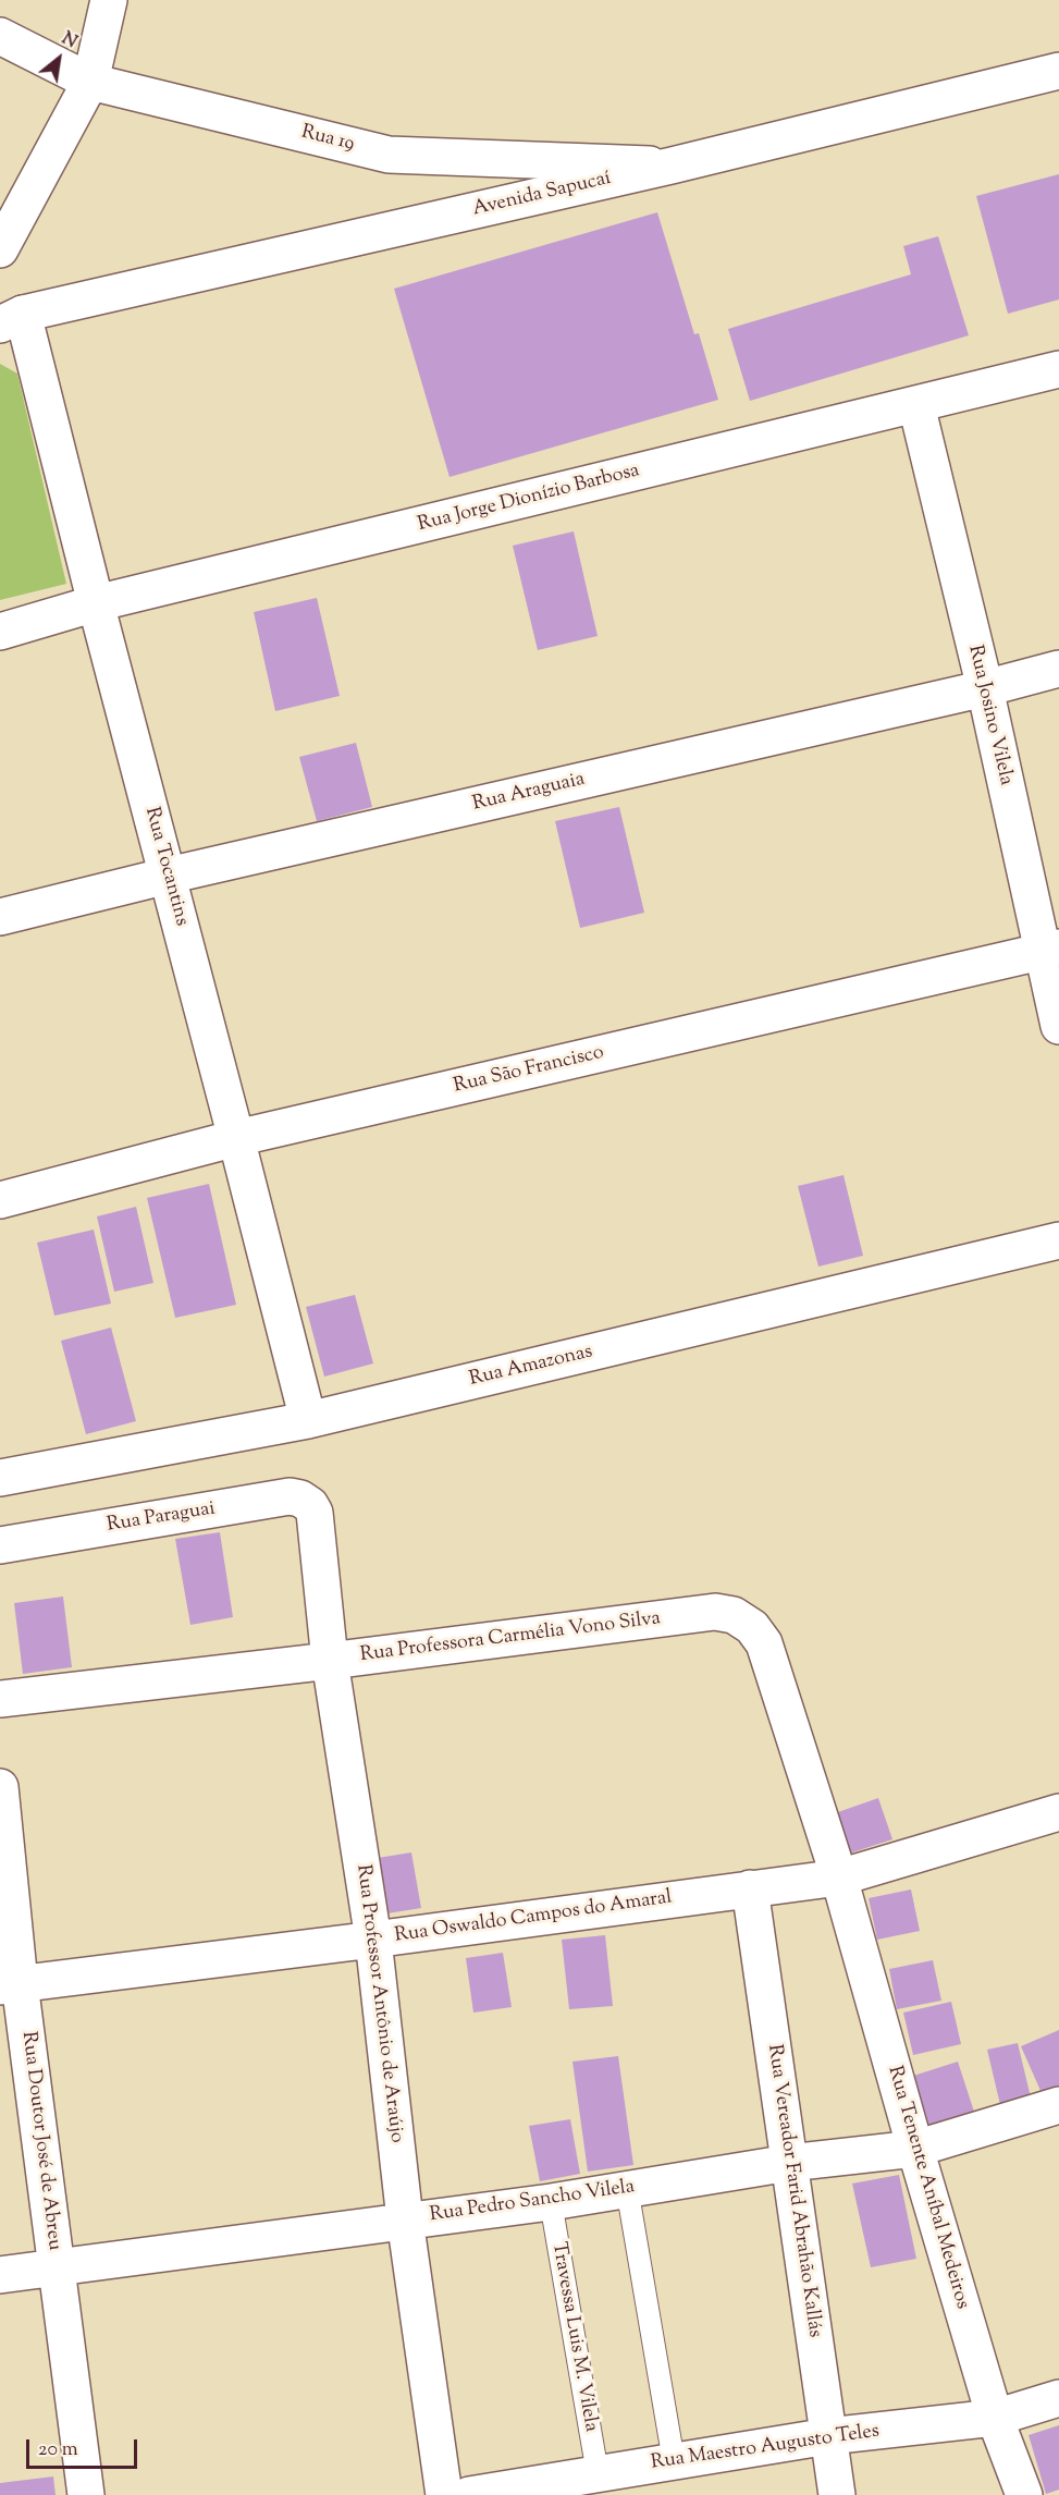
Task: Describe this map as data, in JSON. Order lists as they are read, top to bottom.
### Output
{
  "streets": {
    "street": [
      "Rua 19",
      "Avenida Sapucaí",
      "Rua Jorge Dionízio Barbosa",
      "Rua Josino Vilela",
      "Rua Araguaia",
      "Rua Tocantins",
      "Rua São Francisco",
      "Rua Amazonas",
      "Rua Paraguai",
      "Rua Professora Carmélia Vono Silva",
      "Rua Oswaldo Campos do Amaral",
      "Rua Professor Antônio de Araújo",
      "Rua Doutor José de Abreu",
      "Rua Tenente Aníbal Medeiros",
      "Rua Vereador Farid Abrahão Kallás",
      "Rua Pedro Sancho Vilela",
      "Rua Maestro Augusto Teles"
    ],
    "lane": ["Travessa Luis M. Vilela"]
  },
  "crossings": [
    ["Rua 19", "Avenida Sapucaí"],
    ["Avenida Sapucaí", "Rua Tocantins"],
    ["Rua Jorge Dionízio Barbosa", "Rua Josino Vilela"],
    ["Rua Jorge Dionízio Barbosa", "Rua Tocantins"],
    ["Rua Josino Vilela", "Rua Araguaia"],
    ["Rua Josino Vilela", "Rua São Francisco"],
    ["Rua Araguaia", "Rua Tocantins"],
    ["Rua Tocantins", "Rua São Francisco"],
    ["Rua Tocantins", "Rua Amazonas"],
    ["Rua Paraguai", "Rua Professor Antônio de Araújo"],
    ["Rua Professora Carmélia Vono Silva", "Rua Oswaldo Campos do Amaral"],
    ["Rua Professora Carmélia Vono Silva", "Rua Professor Antônio de Araújo"],
    ["Rua Professora Carmélia Vono Silva", "Rua Tenente Aníbal Medeiros"],
    ["Rua Oswaldo Campos do Amaral", "Rua Professor Antônio de Araújo"],
    ["Rua Oswaldo Campos do Amaral", "Rua Doutor José de Abreu"],
    ["Rua Oswaldo Campos do Amaral", "Rua Tenente Aníbal Medeiros"],
    ["Rua Oswaldo Campos do Amaral", "Rua Vereador Farid Abrahão Kallás"],
    ["Rua Professor Antônio de Araújo", "Rua Pedro Sancho Vilela"],
    ["Rua Doutor José de Abreu", "Rua Pedro Sancho Vilela"],
    ["Rua Tenente Aníbal Medeiros", "Rua Pedro Sancho Vilela"],
    ["Rua Tenente Aníbal Medeiros", "Rua Maestro Augusto Teles"],
    ["Rua Vereador Farid Abrahão Kallás", "Rua Pedro Sancho Vilela"],
    ["Rua Vereador Farid Abrahão Kallás", "Rua Maestro Augusto Teles"],
    ["Rua Pedro Sancho Vilela", "Travessa Luis M. Vilela"],
    ["Travessa Luis M. Vilela", "Rua Maestro Augusto Teles"]
  ],
  "scale_bar": "20 m",
  "north": "top right"
}
